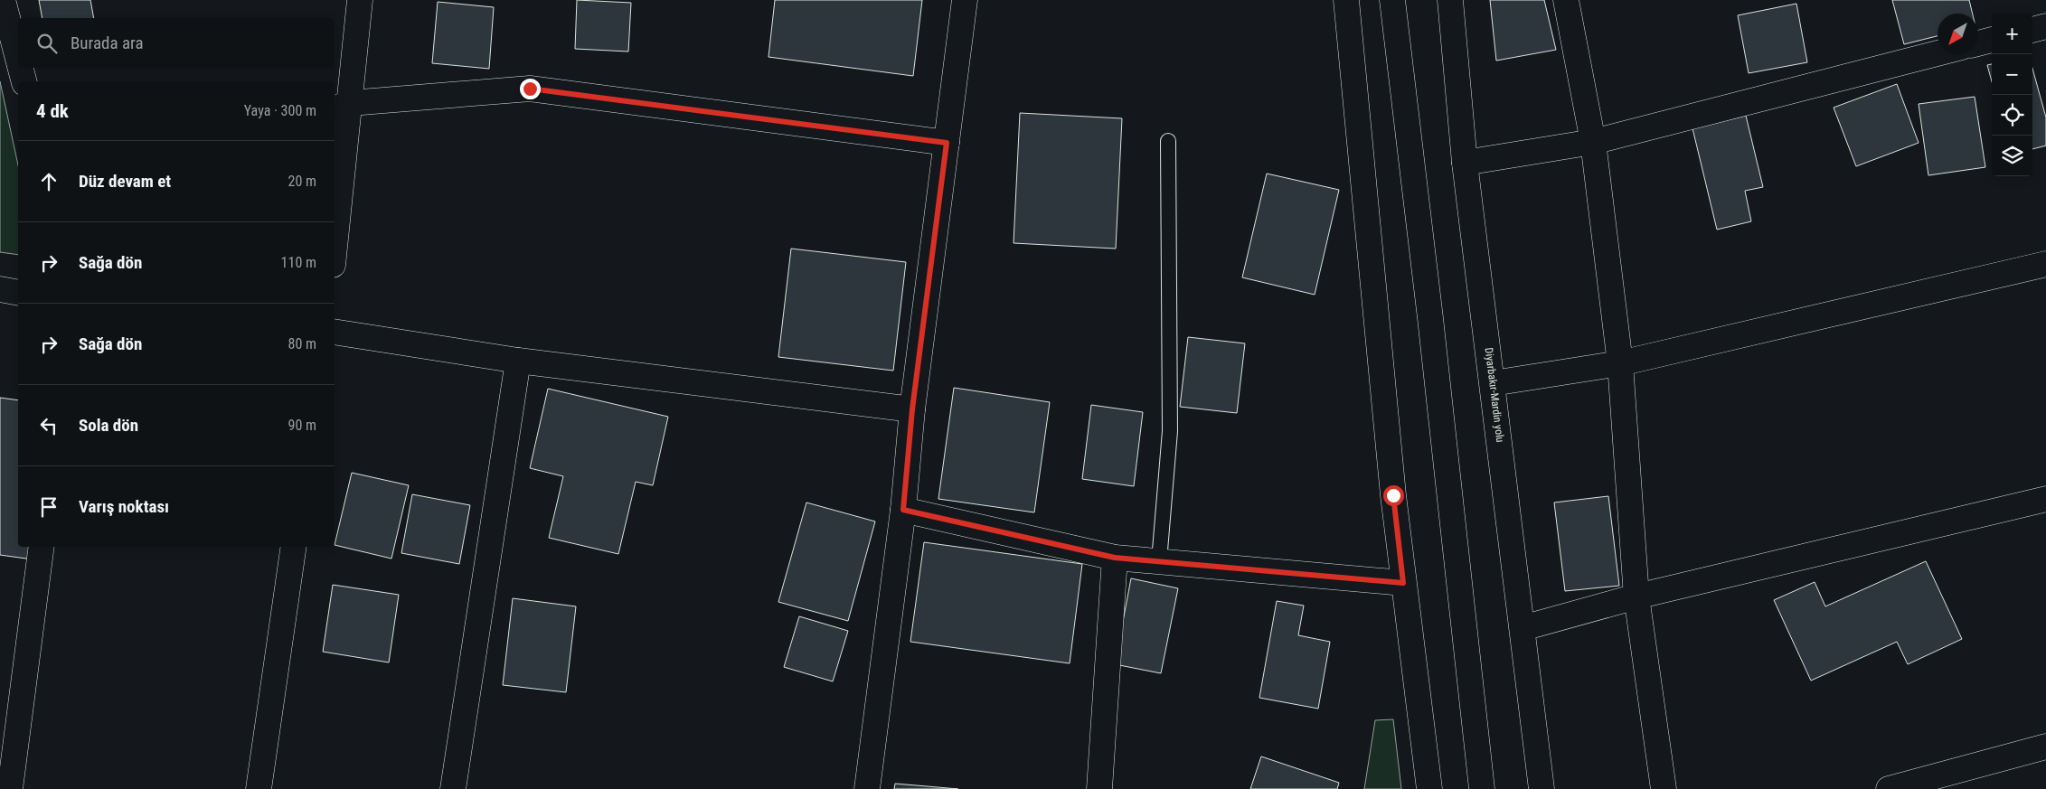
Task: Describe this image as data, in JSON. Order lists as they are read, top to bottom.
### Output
{
  "streets": {
    "main road": ["Diyarbakır-Mardin yolu"]
  },
  "north": "bottom left",
  "page": {
    "map_buttons": ["+", "−"],
    "search": "Burada ara",
    "heading": ["4 dk", "Yaya · 300 m"],
    "list": [
      ["Düz devam et", "20 m"],
      ["Sağa dön", "110 m"],
      ["Sağa dön", "80 m"],
      ["Sola dön", "90 m"],
      "Varış noktası"
    ]
  }
}
